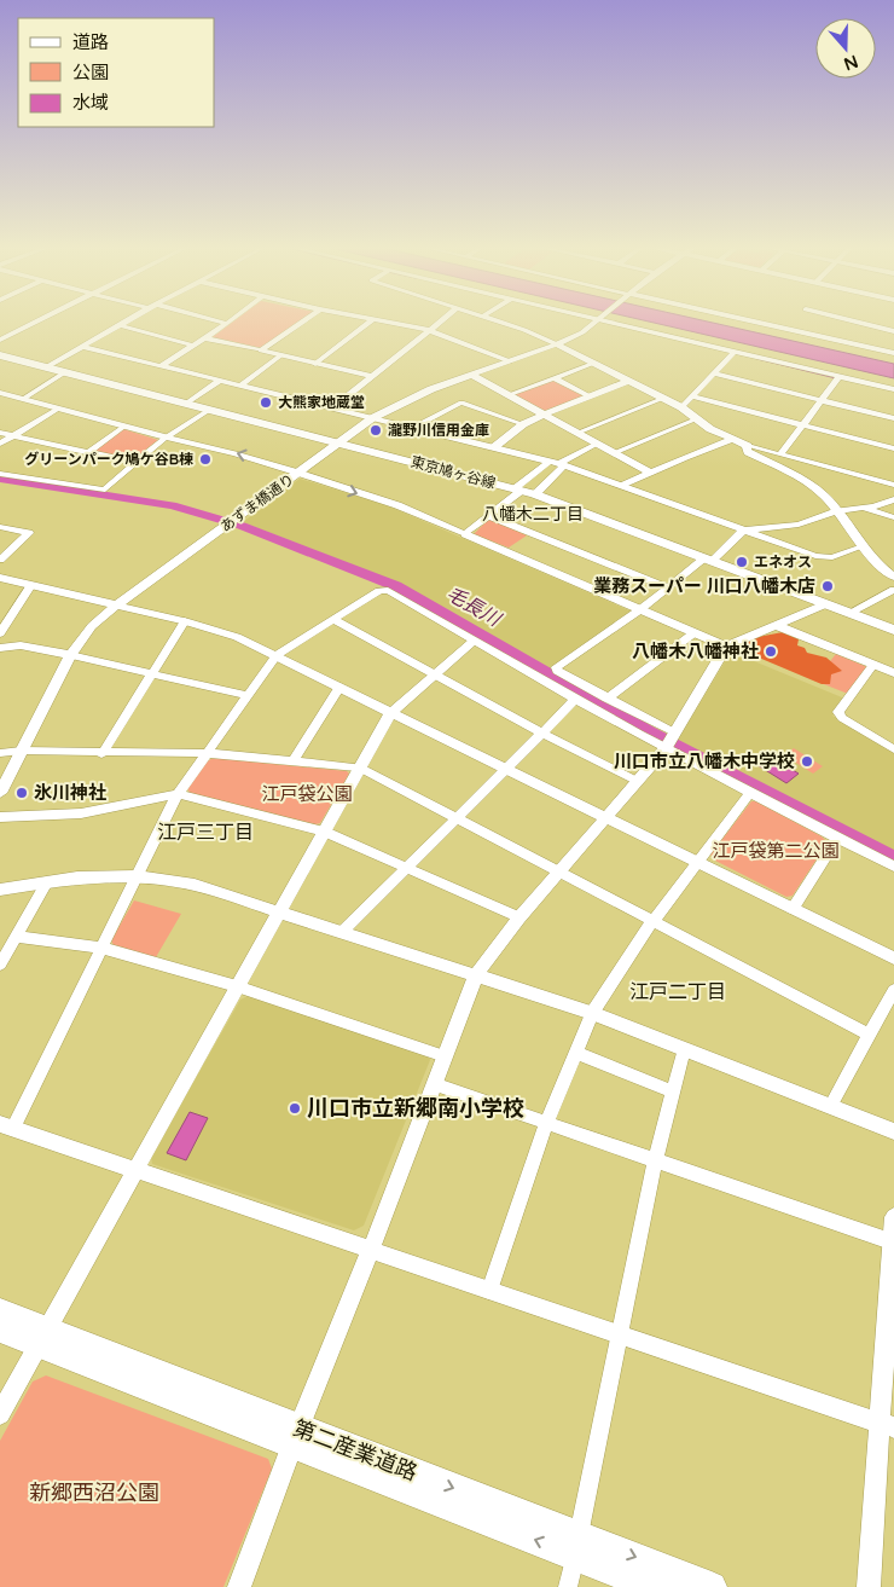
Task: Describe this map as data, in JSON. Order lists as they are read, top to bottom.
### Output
{
  "streets": {
    "main road": ["東京鳩ヶ谷線", "第二産業道路"],
    "street": ["あずま橋通り"]
  },
  "crossings": [
    ["東京鳩ヶ谷線", "あずま橋通り"]
  ],
  "districts": ["八幡木二丁目", "江戸三丁目", "江戸二丁目"],
  "water": ["毛長川"],
  "parks": ["江戸袋公園", "江戸袋第二公園", "新郷西沼公園"],
  "places": [
    "大熊家地蔵堂",
    "瀧野川信用金庫",
    "グリーンパーク鳩ケ谷B棟",
    "エネオス",
    "業務スーパー 川口八幡木店",
    "八幡木八幡神社",
    "川口市立八幡木中学校",
    "氷川神社",
    "川口市立新郷南小学校"
  ],
  "legend": ["道路", "公園", "水域"],
  "north": "bottom"
}
